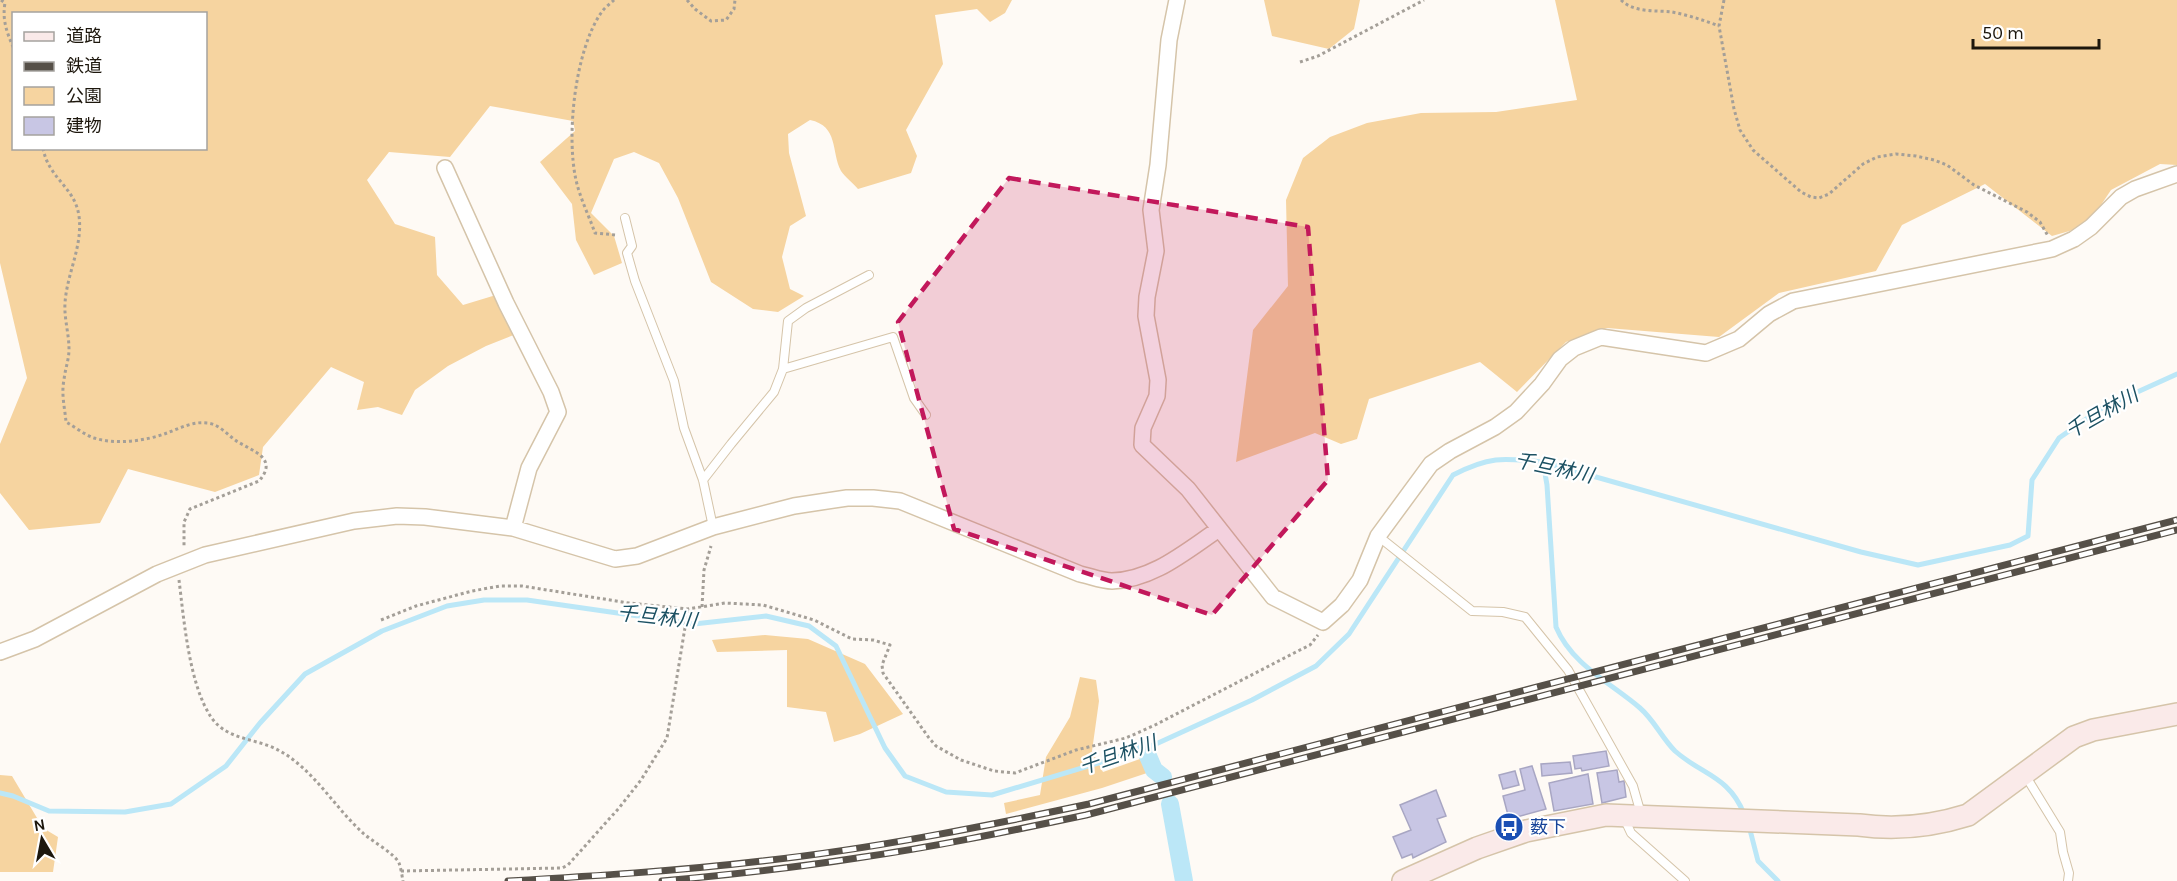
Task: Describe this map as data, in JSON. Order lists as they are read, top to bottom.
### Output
{
  "water": ["千旦林川"],
  "places": {
    "bus stop": ["薮下"]
  },
  "legend": [
    "道路",
    "鉄道",
    "公園",
    "建物"
  ],
  "scale_bar": "50 m",
  "north": "top"
}
